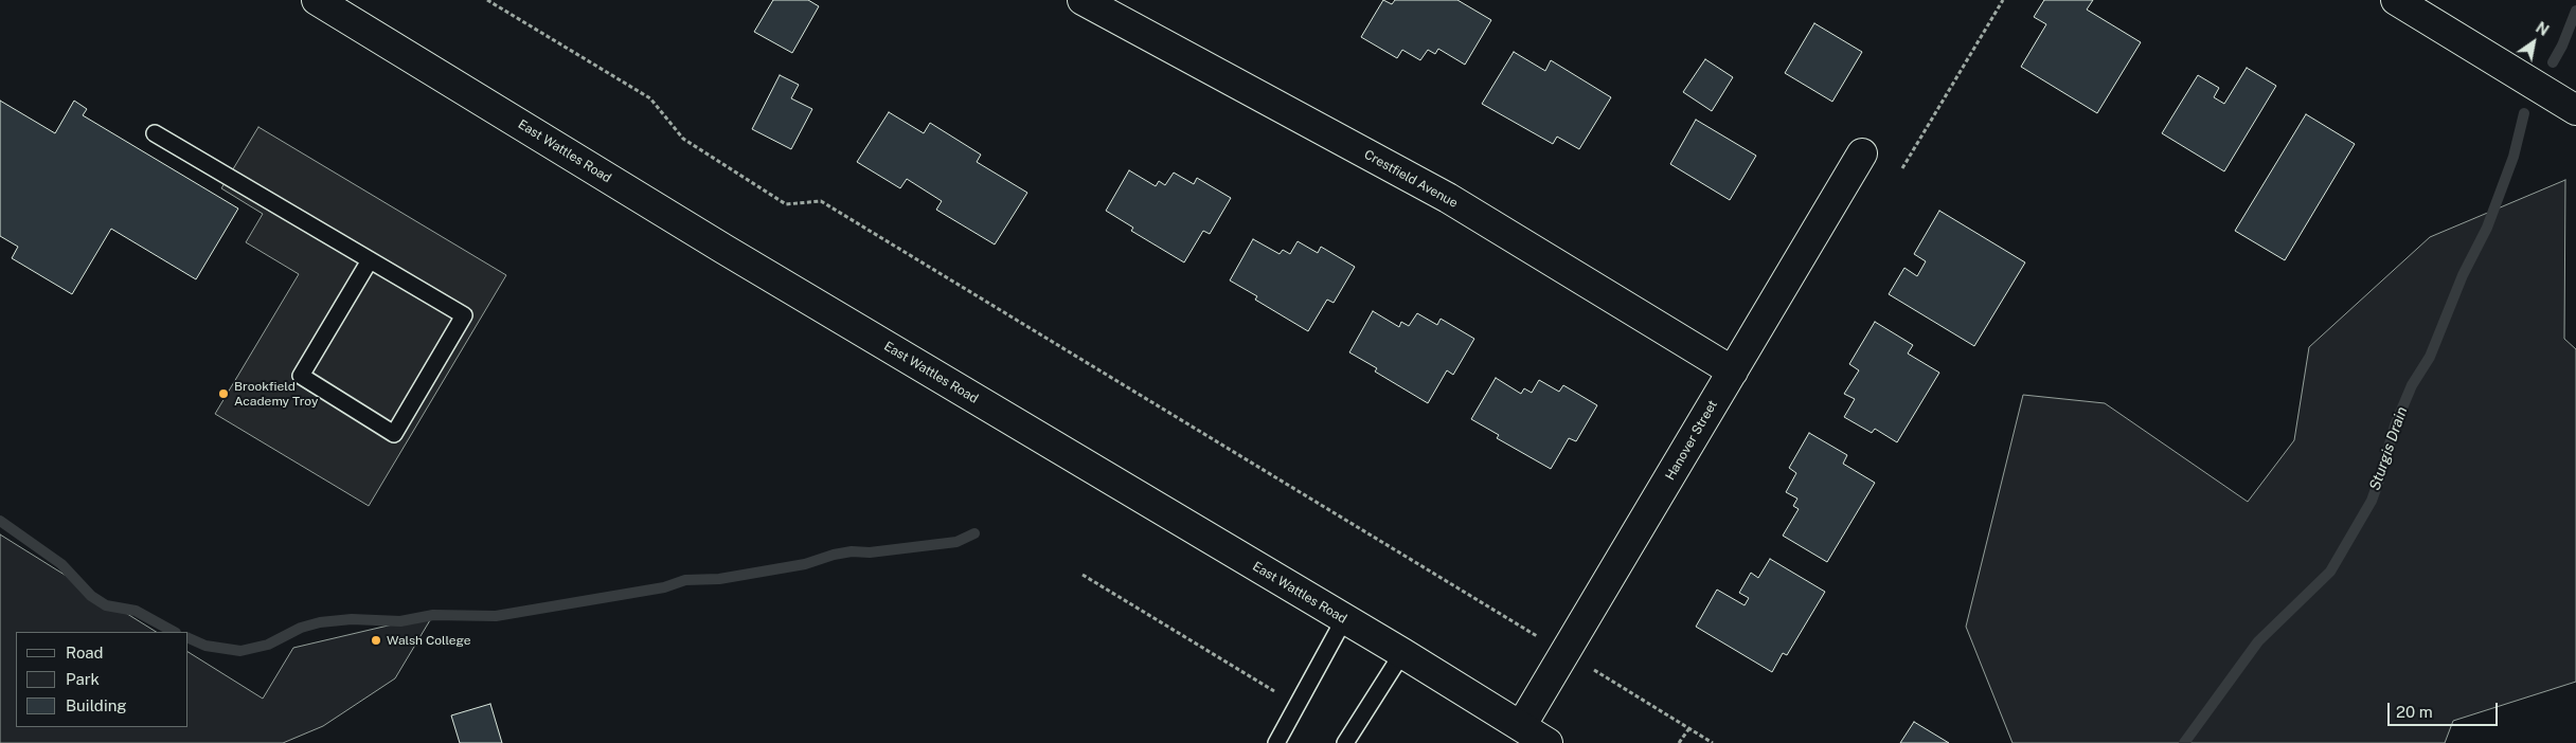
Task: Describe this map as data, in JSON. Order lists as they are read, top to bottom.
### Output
{
  "streets": {
    "street": ["East Wattles Road", "Crestfield Avenue", "Hanover Street"]
  },
  "crossings": [
    ["East Wattles Road", "Hanover Street"],
    ["Crestfield Avenue", "Hanover Street"]
  ],
  "water": ["Sturgis Drain"],
  "places": ["Brookfield Academy Troy", "Walsh College"],
  "legend": ["Road", "Park", "Building"],
  "scale_bar": "20 m",
  "north": "top right"
}
